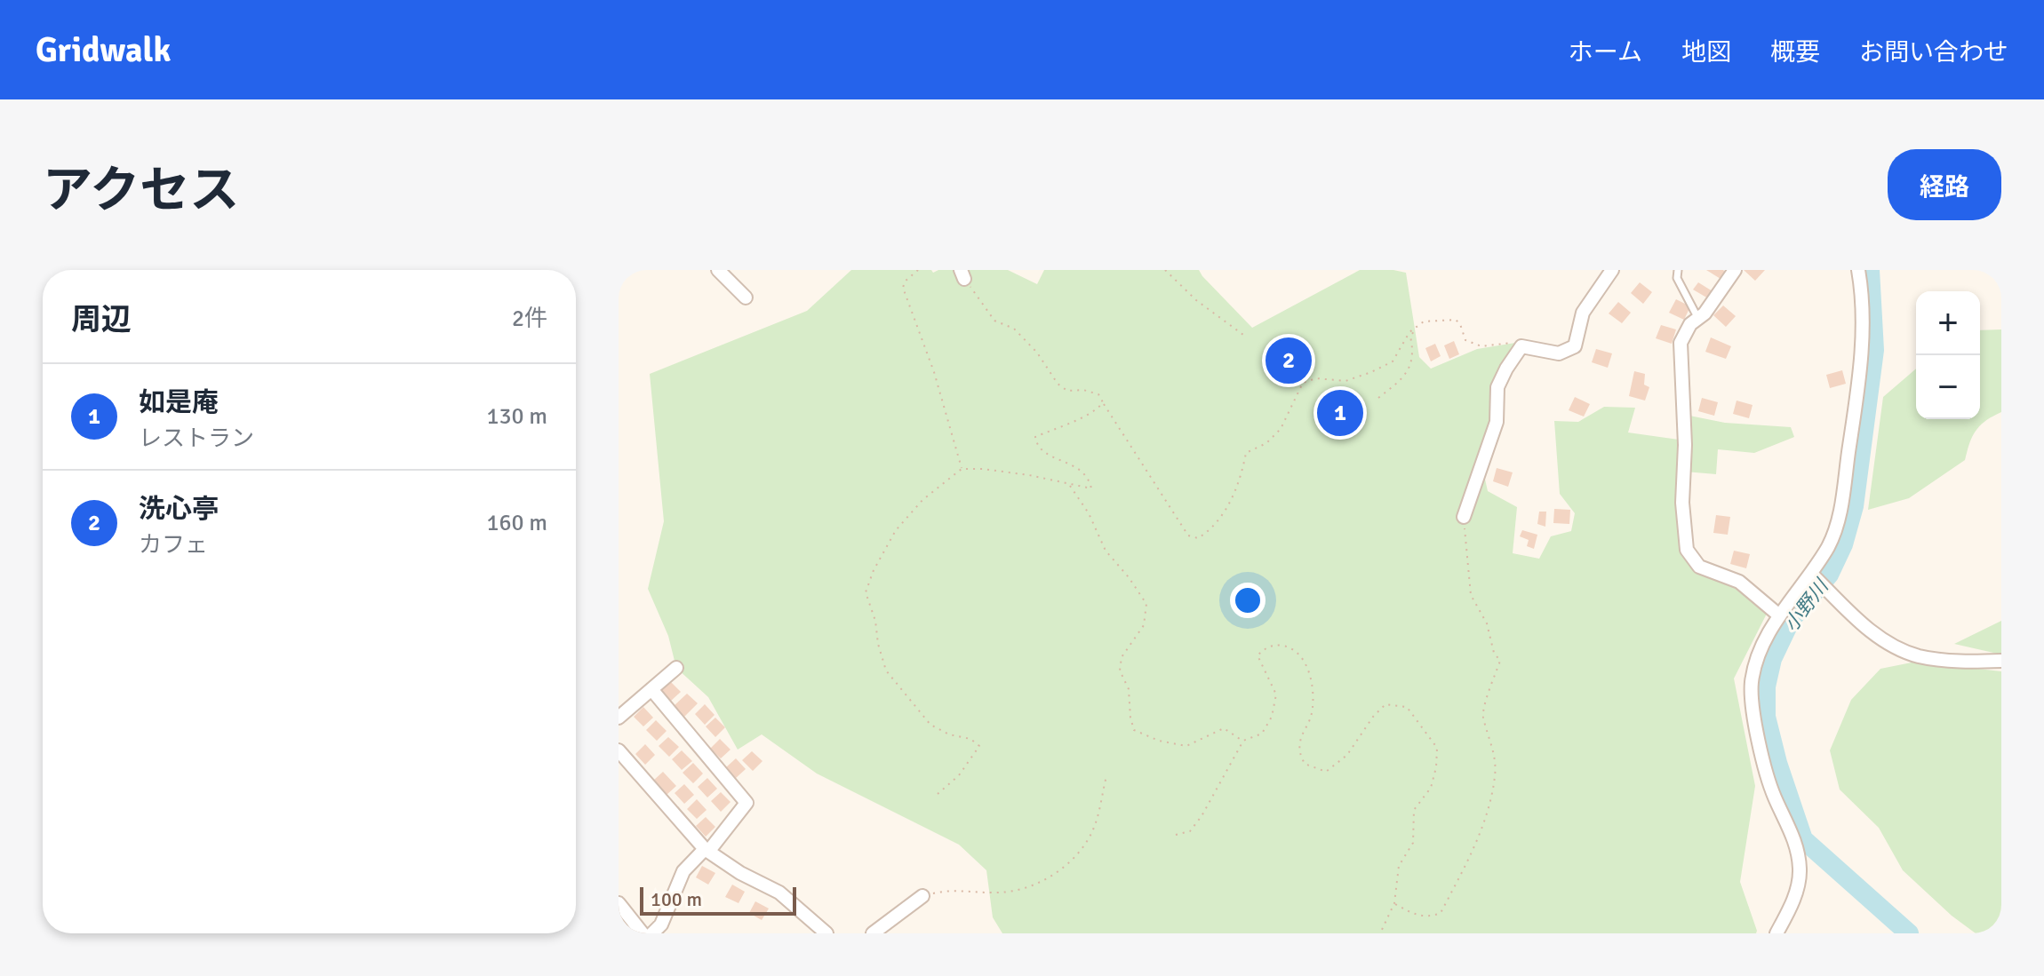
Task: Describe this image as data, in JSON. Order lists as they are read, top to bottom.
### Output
{
  "water": ["小野川"],
  "scale_bar": "100 m",
  "page": {
    "header": "Gridwalk",
    "nav": [
      "ホーム",
      "地図",
      "概要",
      "お問い合わせ"
    ],
    "title": "アクセス",
    "buttons": "経路",
    "heading": ["周辺", "2件"],
    "map_buttons": ["+", "−"],
    "pins": ["2", "1"],
    "list": [
      {
        "mark": "1",
        "name": "如是庵",
        "note": "レストラン",
        "value": "130 m"
      },
      {
        "mark": "2",
        "name": "洗心亭",
        "note": "カフェ",
        "value": "160 m"
      }
    ],
    "scale": "100 m"
  }
}
